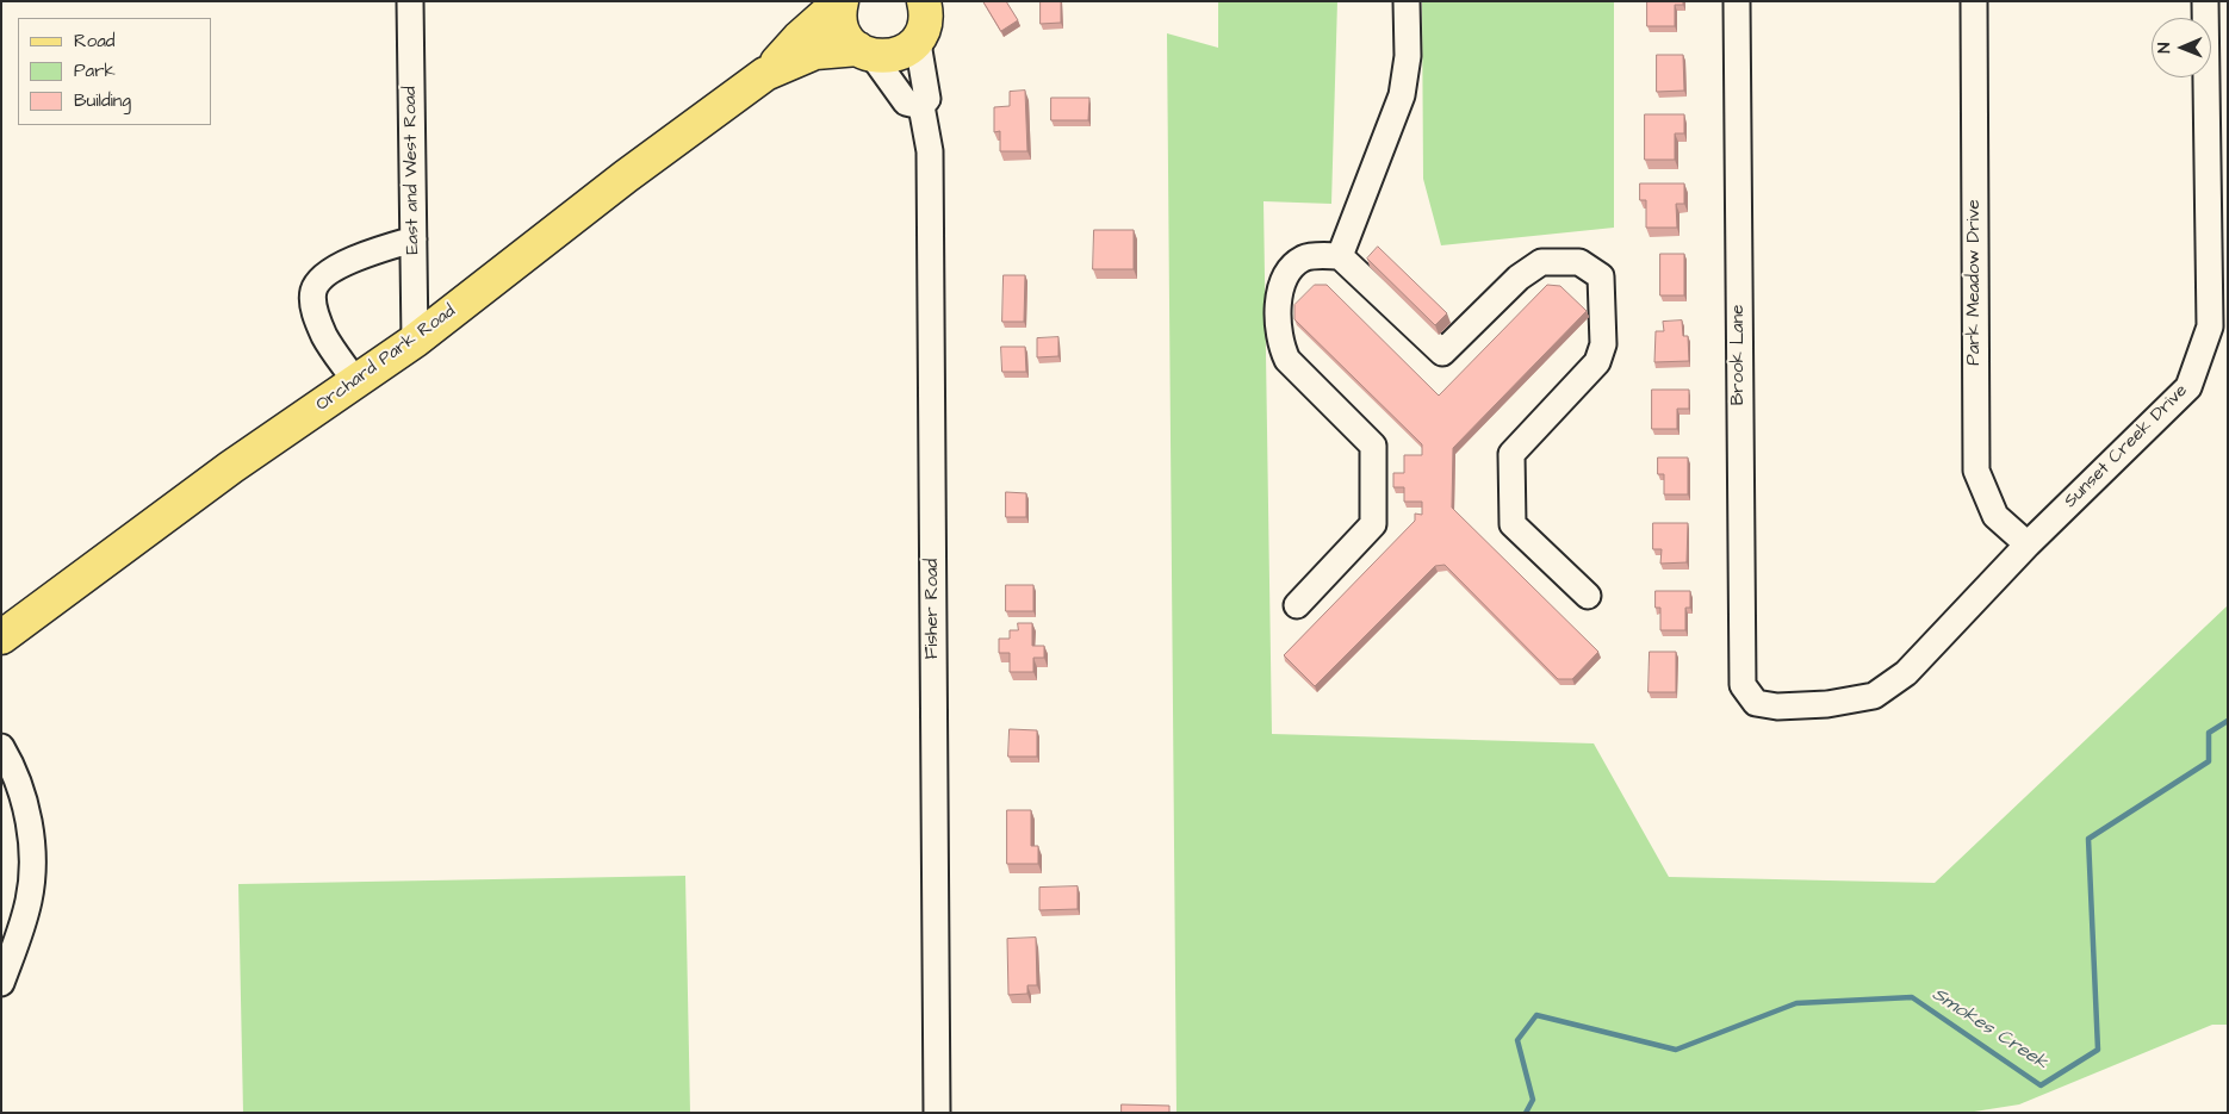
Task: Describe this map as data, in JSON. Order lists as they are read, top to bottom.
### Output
{
  "streets": {
    "main road": ["Orchard Park Road"],
    "street": [
      "East and West Road",
      "Park Meadow Drive",
      "Brook Lane",
      "Sunset Creek Drive",
      "Fisher Road"
    ]
  },
  "crossings": [
    ["East and West Road", "Orchard Park Road"],
    ["Park Meadow Drive", "Sunset Creek Drive"],
    ["Brook Lane", "Sunset Creek Drive"],
    ["Orchard Park Road", "Fisher Road"]
  ],
  "water": ["Smokes Creek"],
  "legend": ["Road", "Park", "Building"],
  "north": "left"
}
